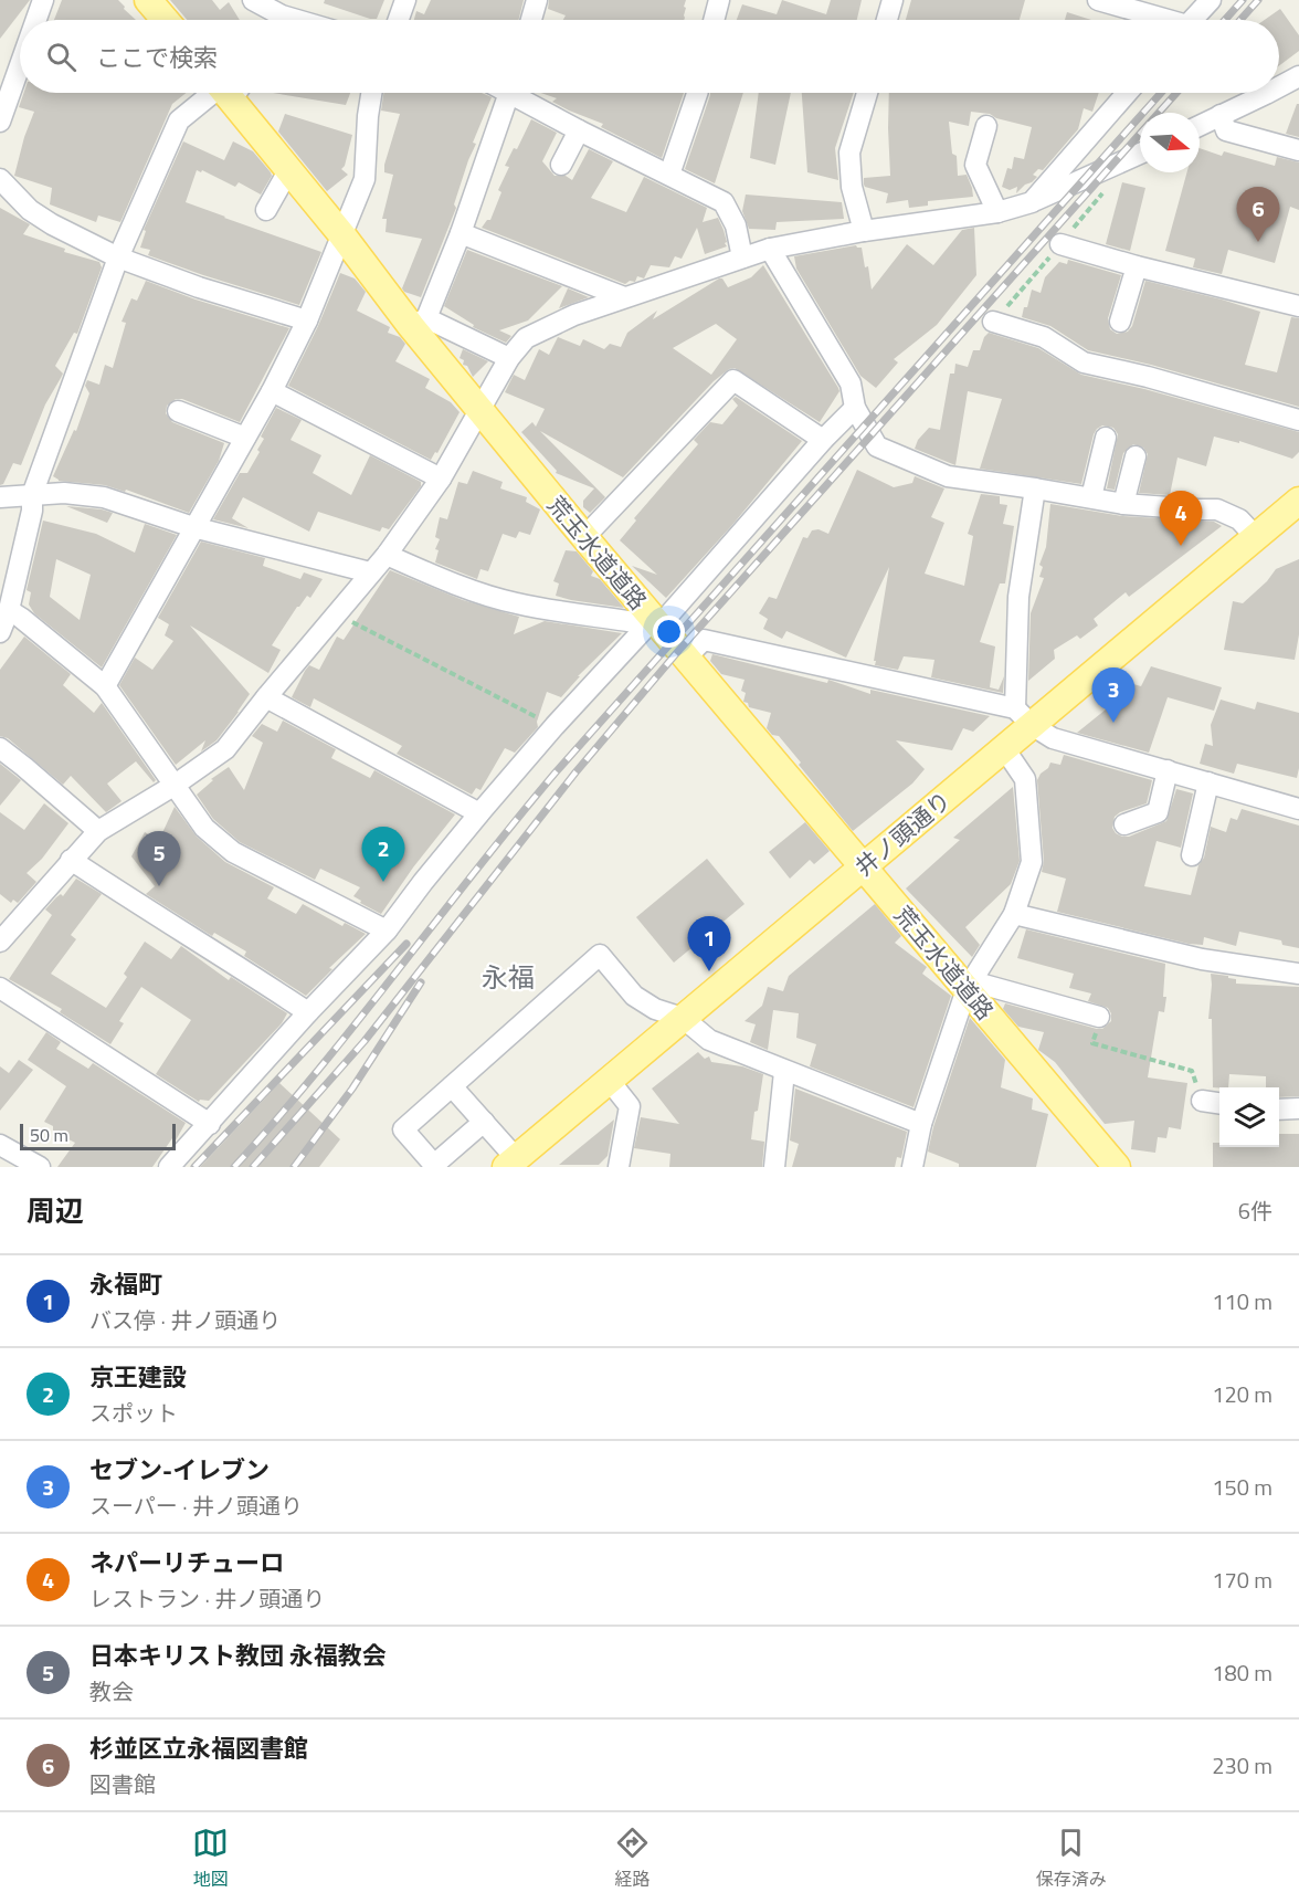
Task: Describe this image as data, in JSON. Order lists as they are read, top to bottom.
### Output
{
  "streets": {
    "main road": ["荒玉水道道路", "井ノ頭通り"]
  },
  "crossings": [
    ["荒玉水道道路", "井ノ頭通り"]
  ],
  "districts": ["永福"],
  "scale_bar": "50 m",
  "north": "right",
  "page": {
    "search": "ここで検索",
    "pins": [
      "6",
      "4",
      "3",
      "2",
      "5",
      "1"
    ],
    "scale": "50 m",
    "heading": ["周辺", "6件"],
    "list": [
      {
        "mark": "1",
        "name": "永福町",
        "note": "バス停 · 井ノ頭通り",
        "value": "110 m"
      },
      {
        "mark": "2",
        "name": "京王建設",
        "note": "スポット",
        "value": "120 m"
      },
      {
        "mark": "3",
        "name": "セブン-イレブン",
        "note": "スーパー · 井ノ頭通り",
        "value": "150 m"
      },
      {
        "mark": "4",
        "name": "ネパーリチューロ",
        "note": "レストラン · 井ノ頭通り",
        "value": "170 m"
      },
      {
        "mark": "5",
        "name": "日本キリスト教団 永福教会",
        "note": "教会",
        "value": "180 m"
      },
      {
        "mark": "6",
        "name": "杉並区立永福図書館",
        "note": "図書館",
        "value": "230 m"
      }
    ],
    "nav": ["地図", "経路", "保存済み"]
  }
}
